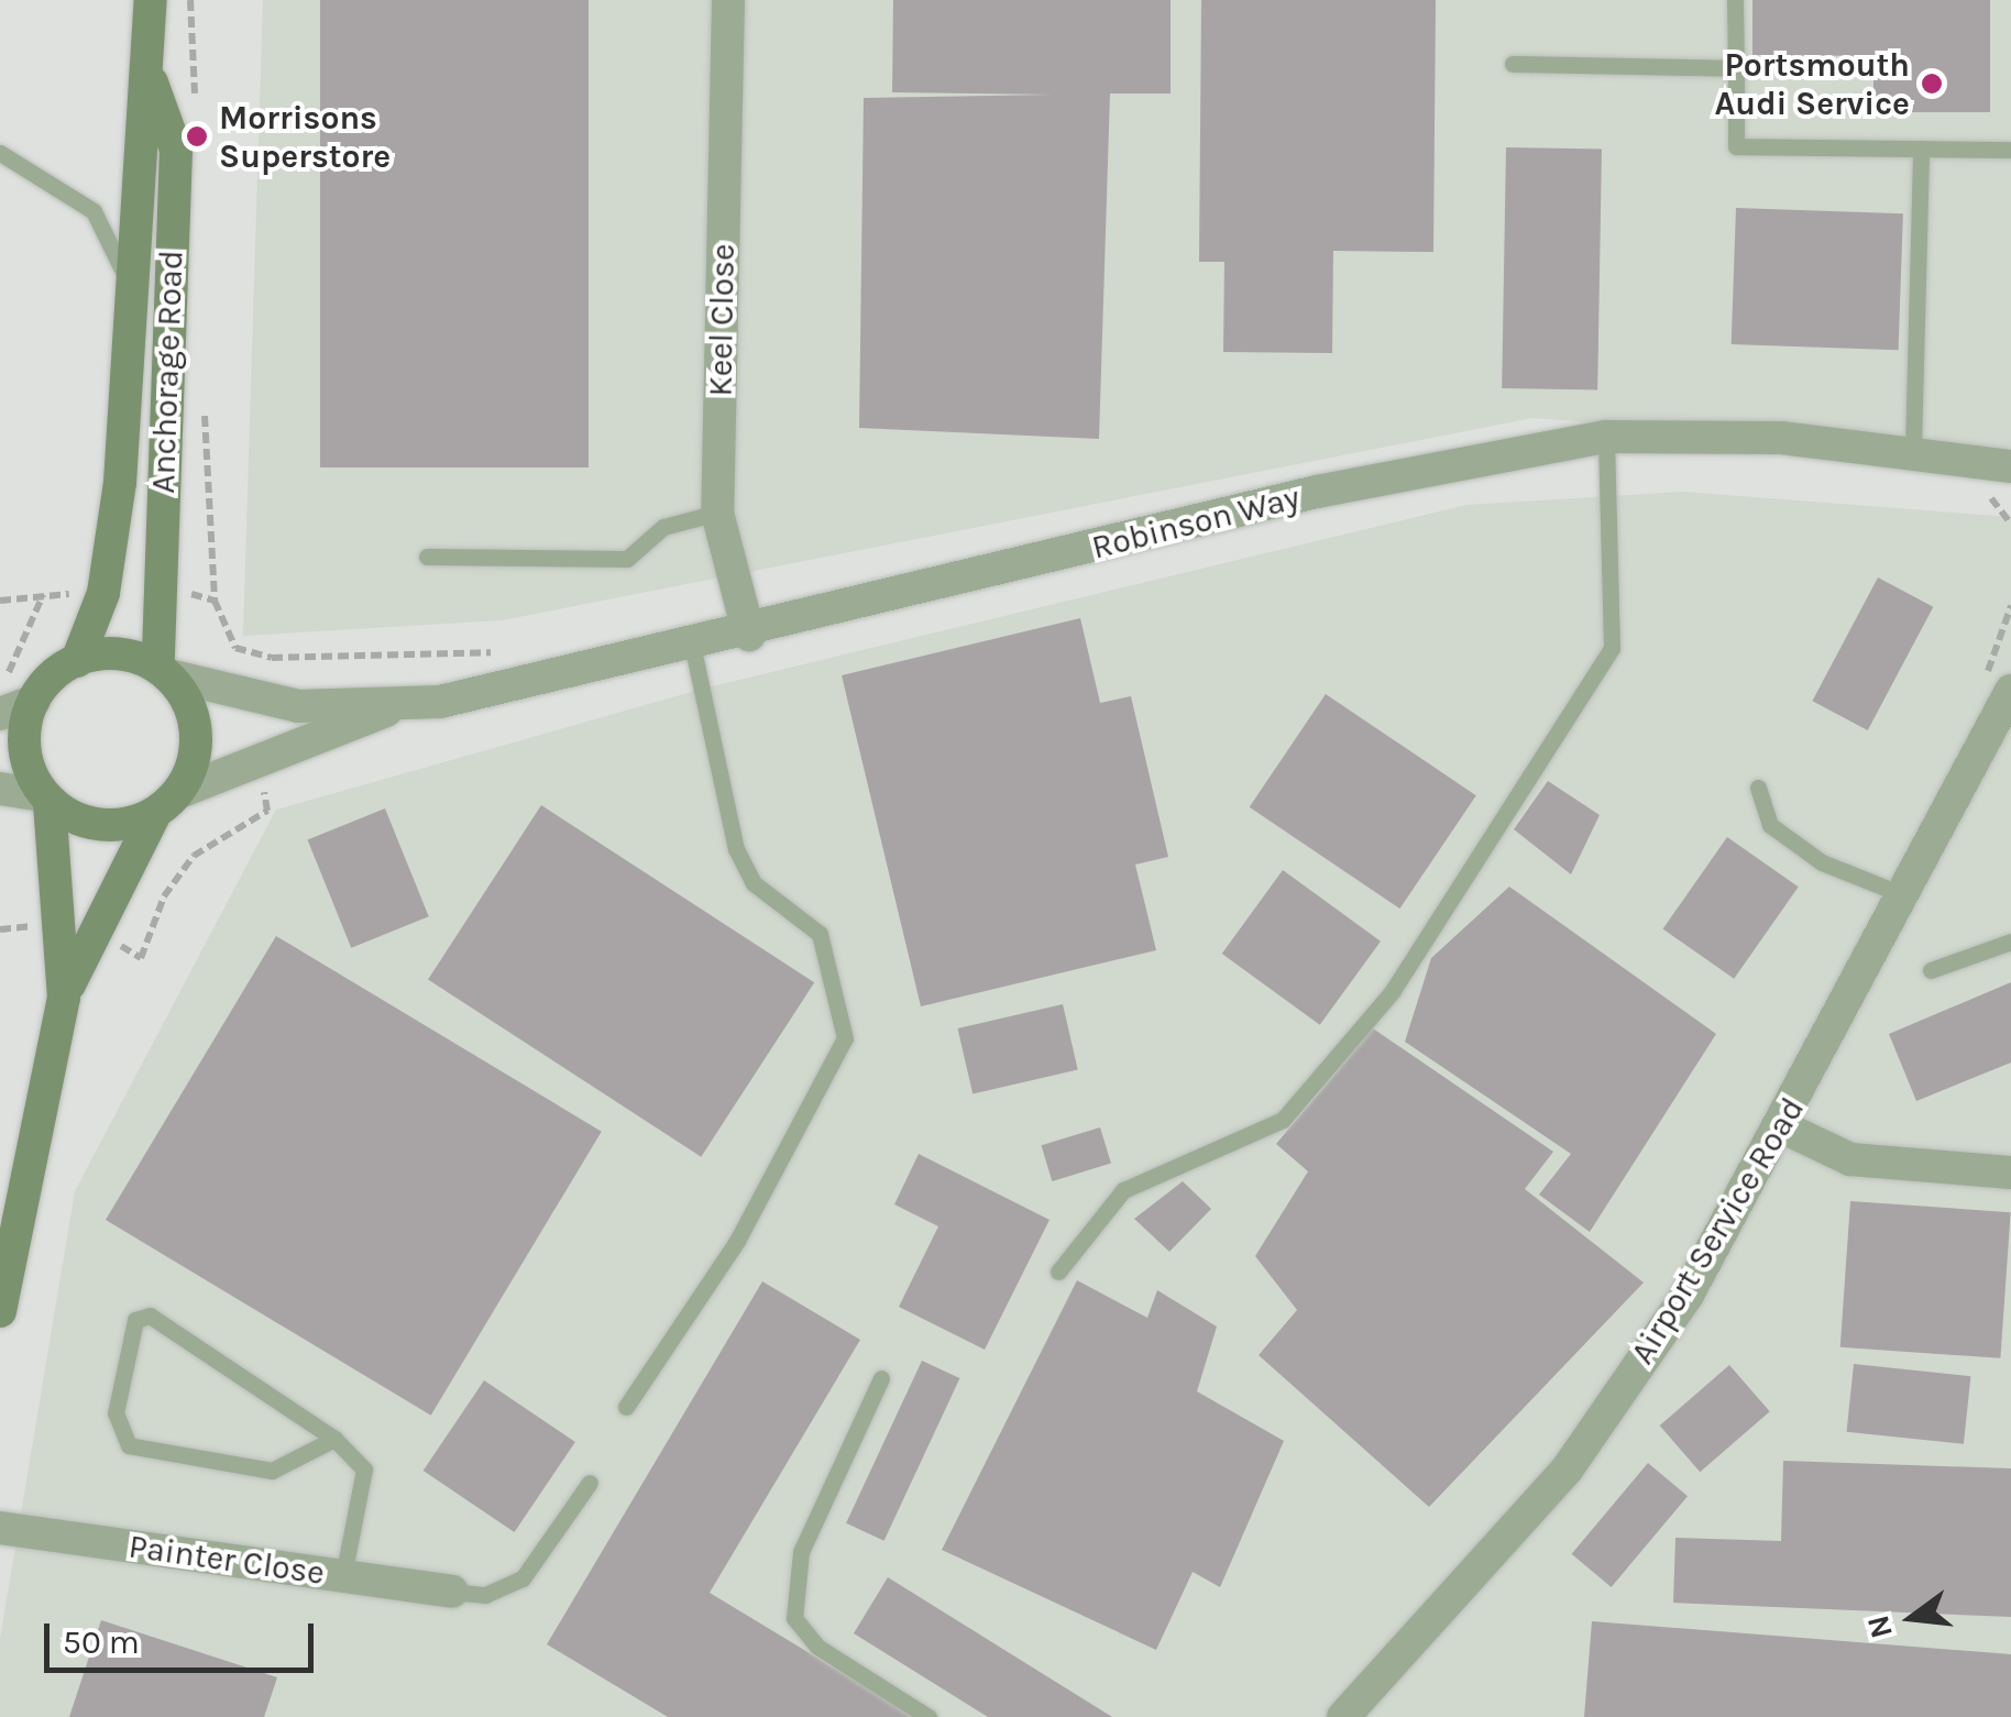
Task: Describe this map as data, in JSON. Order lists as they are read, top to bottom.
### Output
{
  "streets": {
    "street": [
      "Keel Close",
      "Anchorage Road",
      "Robinson Way",
      "Airport Service Road",
      "Painter Close"
    ]
  },
  "crossings": [
    ["Keel Close", "Robinson Way"],
    ["Anchorage Road", "Robinson Way"]
  ],
  "places": ["Portsmouth Audi Service", "Morrisons Superstore"],
  "scale_bar": "50 m",
  "north": "left"
}
